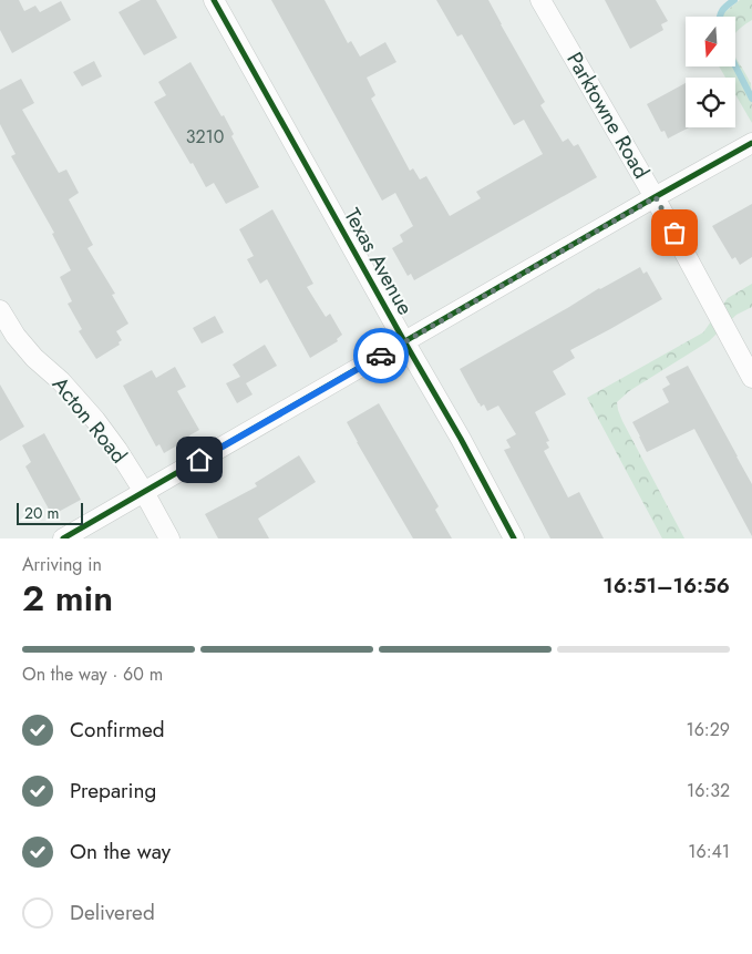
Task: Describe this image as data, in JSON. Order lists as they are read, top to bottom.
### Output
{
  "streets": {
    "street": ["Parktowne Road", "Texas Avenue", "Acton Road"]
  },
  "house_numbers": ["3210"],
  "scale_bar": "20 m",
  "north": "bottom",
  "page": {
    "scale": "20 m",
    "heading": ["2 min", "Arriving in", "16:51–16:56"],
    "bar": "On the way · 60 m",
    "list": [
      ["Confirmed", "16:29"],
      ["Preparing", "16:32"],
      ["On the way", "16:41"],
      "Delivered"
    ]
  }
}
